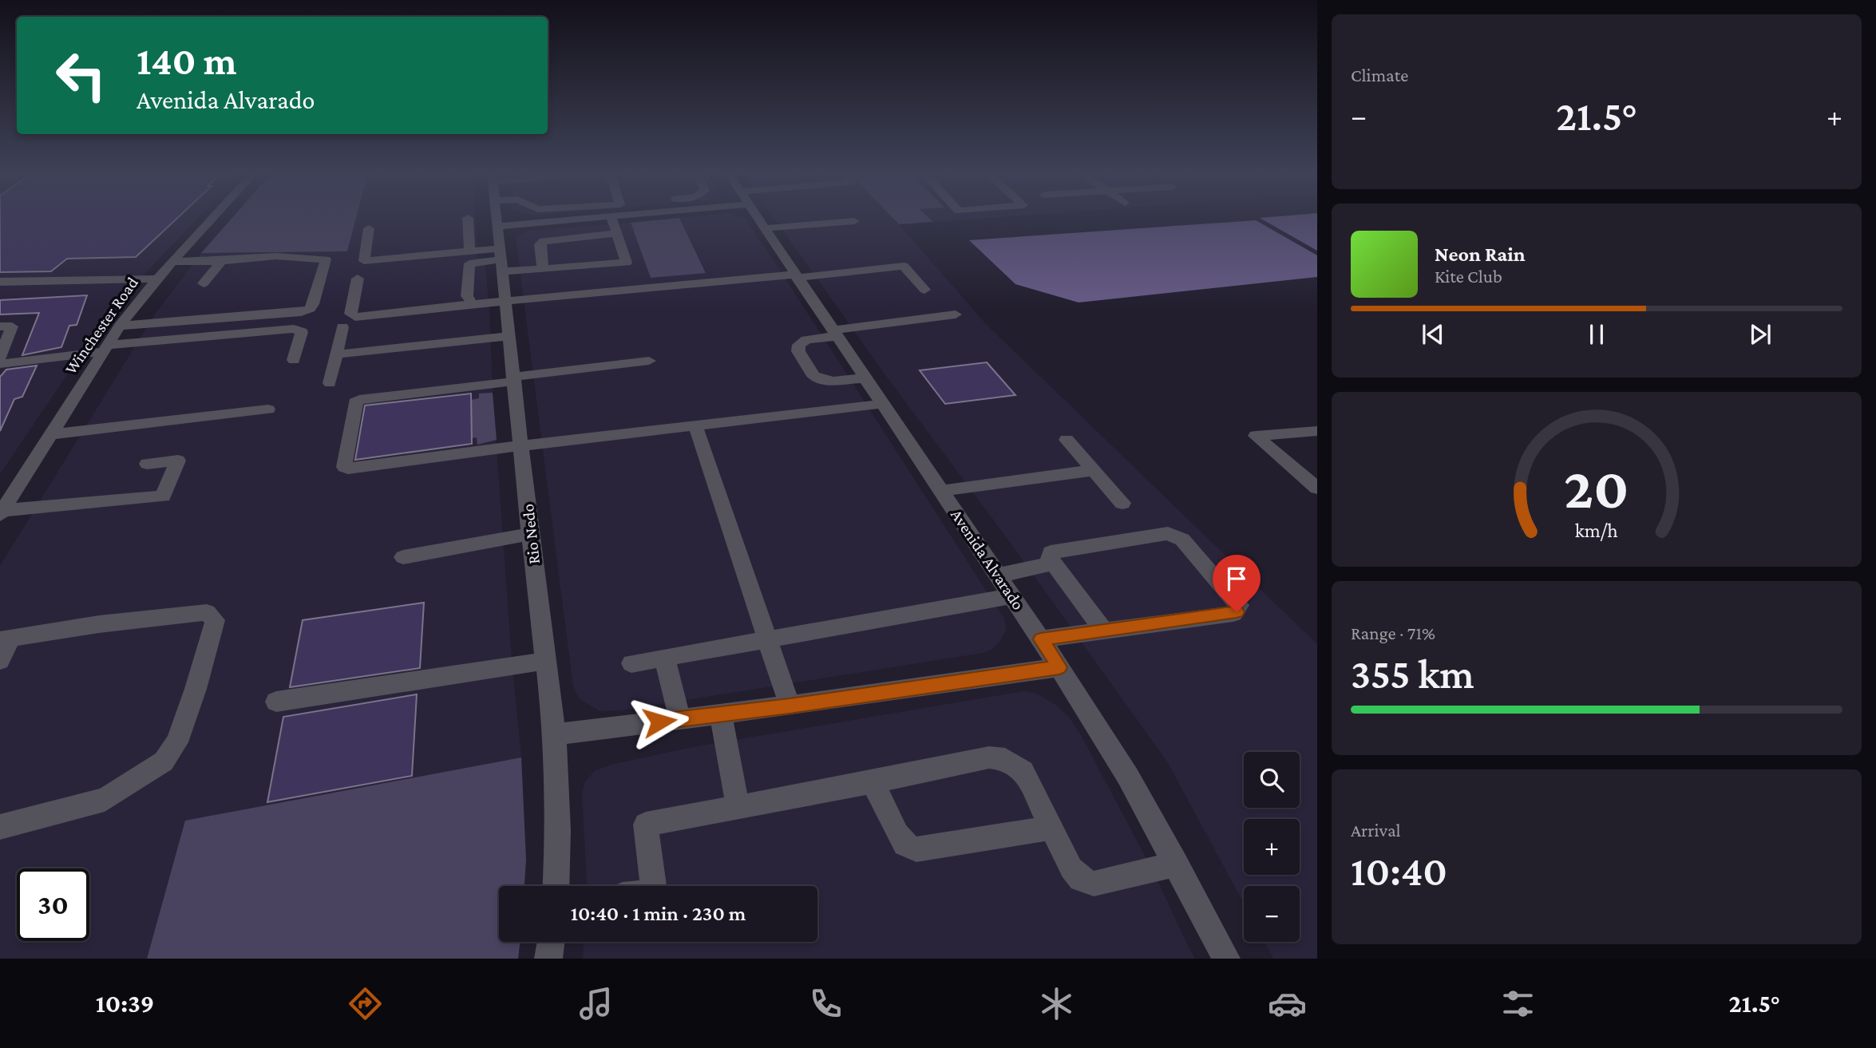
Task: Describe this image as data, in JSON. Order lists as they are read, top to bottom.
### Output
{
  "streets": {
    "street": ["Winchester Road", "Rio Nedo", "Avenida Alvarado"]
  },
  "page": {
    "tile": [
      "Climate",
      ["Range · 71%", "355 km"],
      ["Arrival", "10:40"]
    ],
    "turn": ["140 m", "Avenida Alvarado"],
    "heat": ["−", "21.5°", "+"],
    "song": ["Neon Rain", "Kite Club"],
    "map_buttons": ["+", "−"],
    "limit": "30",
    "trip": "10:40 · 1 min · 230 m",
    "tabs": ["10:39", "21.5°"],
    "gauge": ["20", "km/h"]
  }
}
